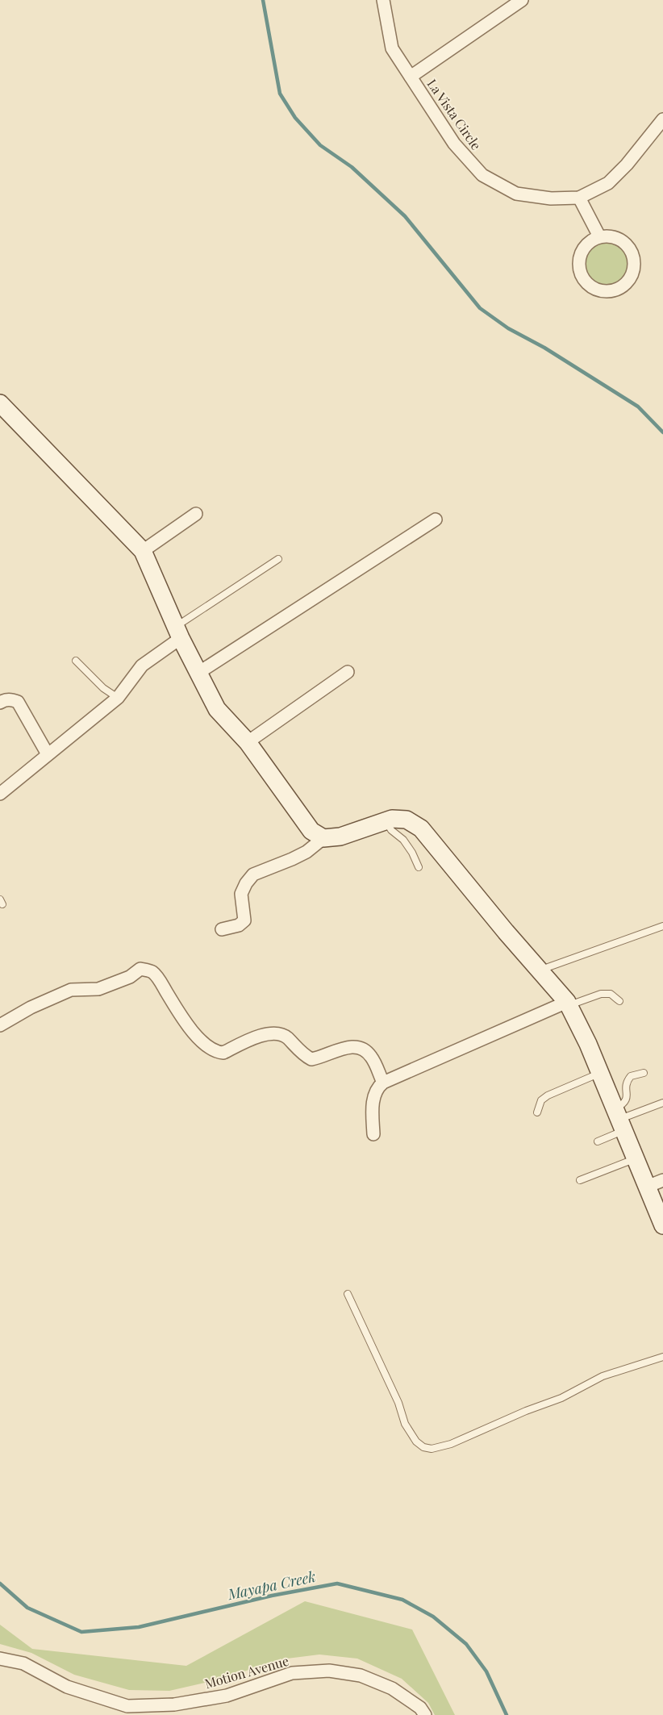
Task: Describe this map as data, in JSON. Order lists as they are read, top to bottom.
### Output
{
  "streets": {
    "street": ["La Vista Circle", "Motion Avenue"]
  },
  "water": ["Mayapa Creek"]
}
